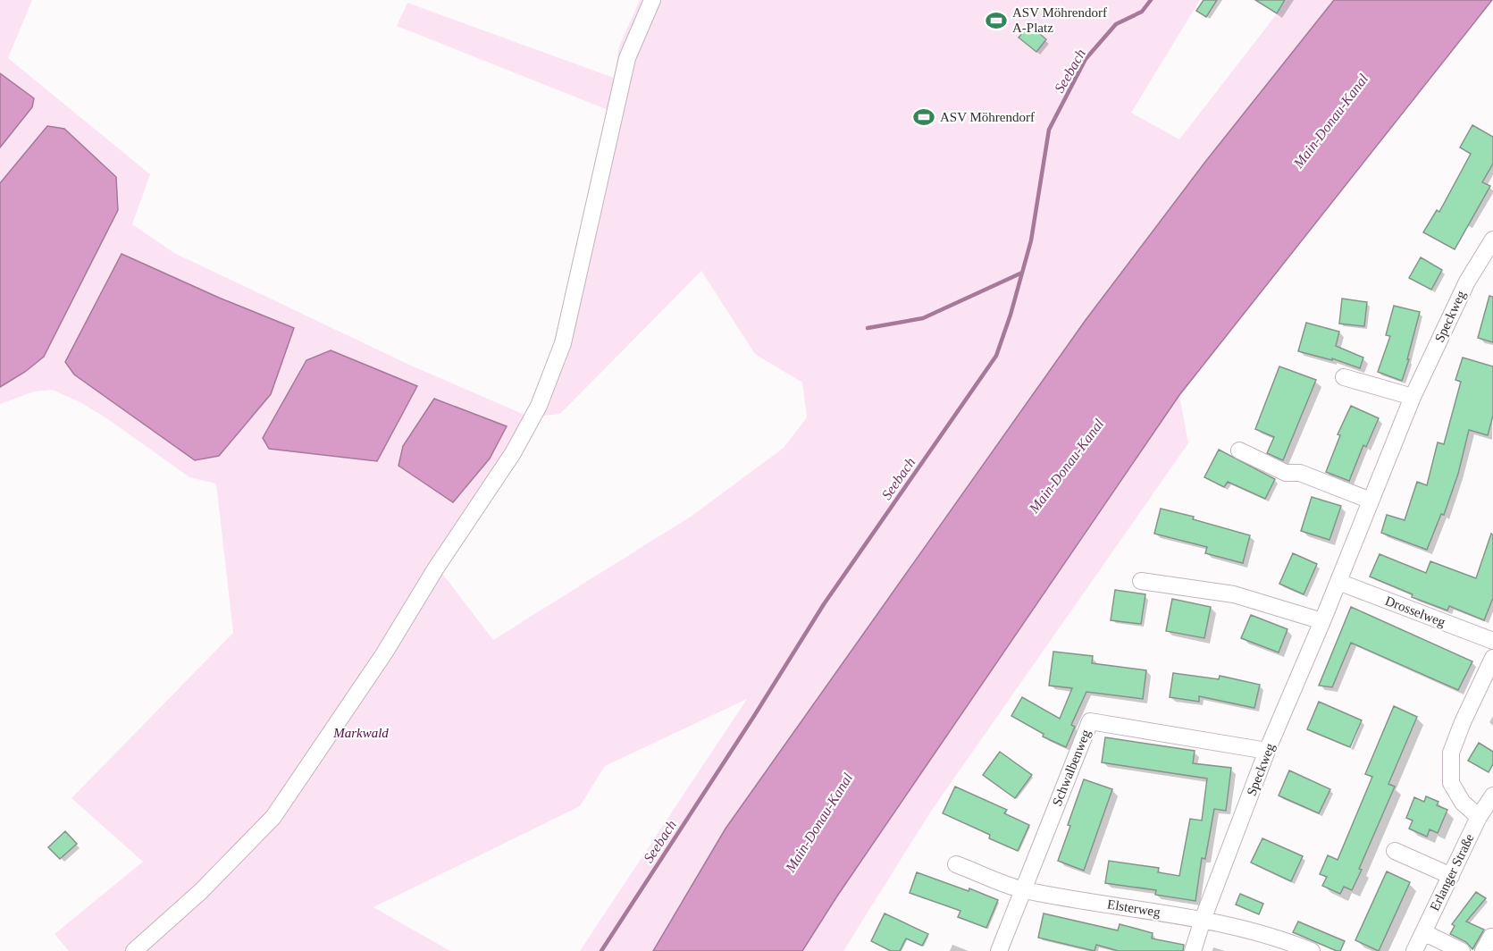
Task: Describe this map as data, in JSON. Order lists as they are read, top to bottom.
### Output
{
  "streets": {
    "street": [
      "Speckweg",
      "Drosselweg",
      "Schwalbenweg",
      "Erlanger Straße",
      "Elsterweg"
    ]
  },
  "crossings": [
    ["Speckweg", "Drosselweg"],
    ["Speckweg", "Schwalbenweg"],
    ["Speckweg", "Elsterweg"],
    ["Schwalbenweg", "Elsterweg"]
  ],
  "water": ["Seebach", "Main-Donau-Kanal"],
  "parks": ["Markwald"],
  "places": {
    "sports": ["ASV Möhrendorf A-Platz", "ASV Möhrendorf"]
  }
}
